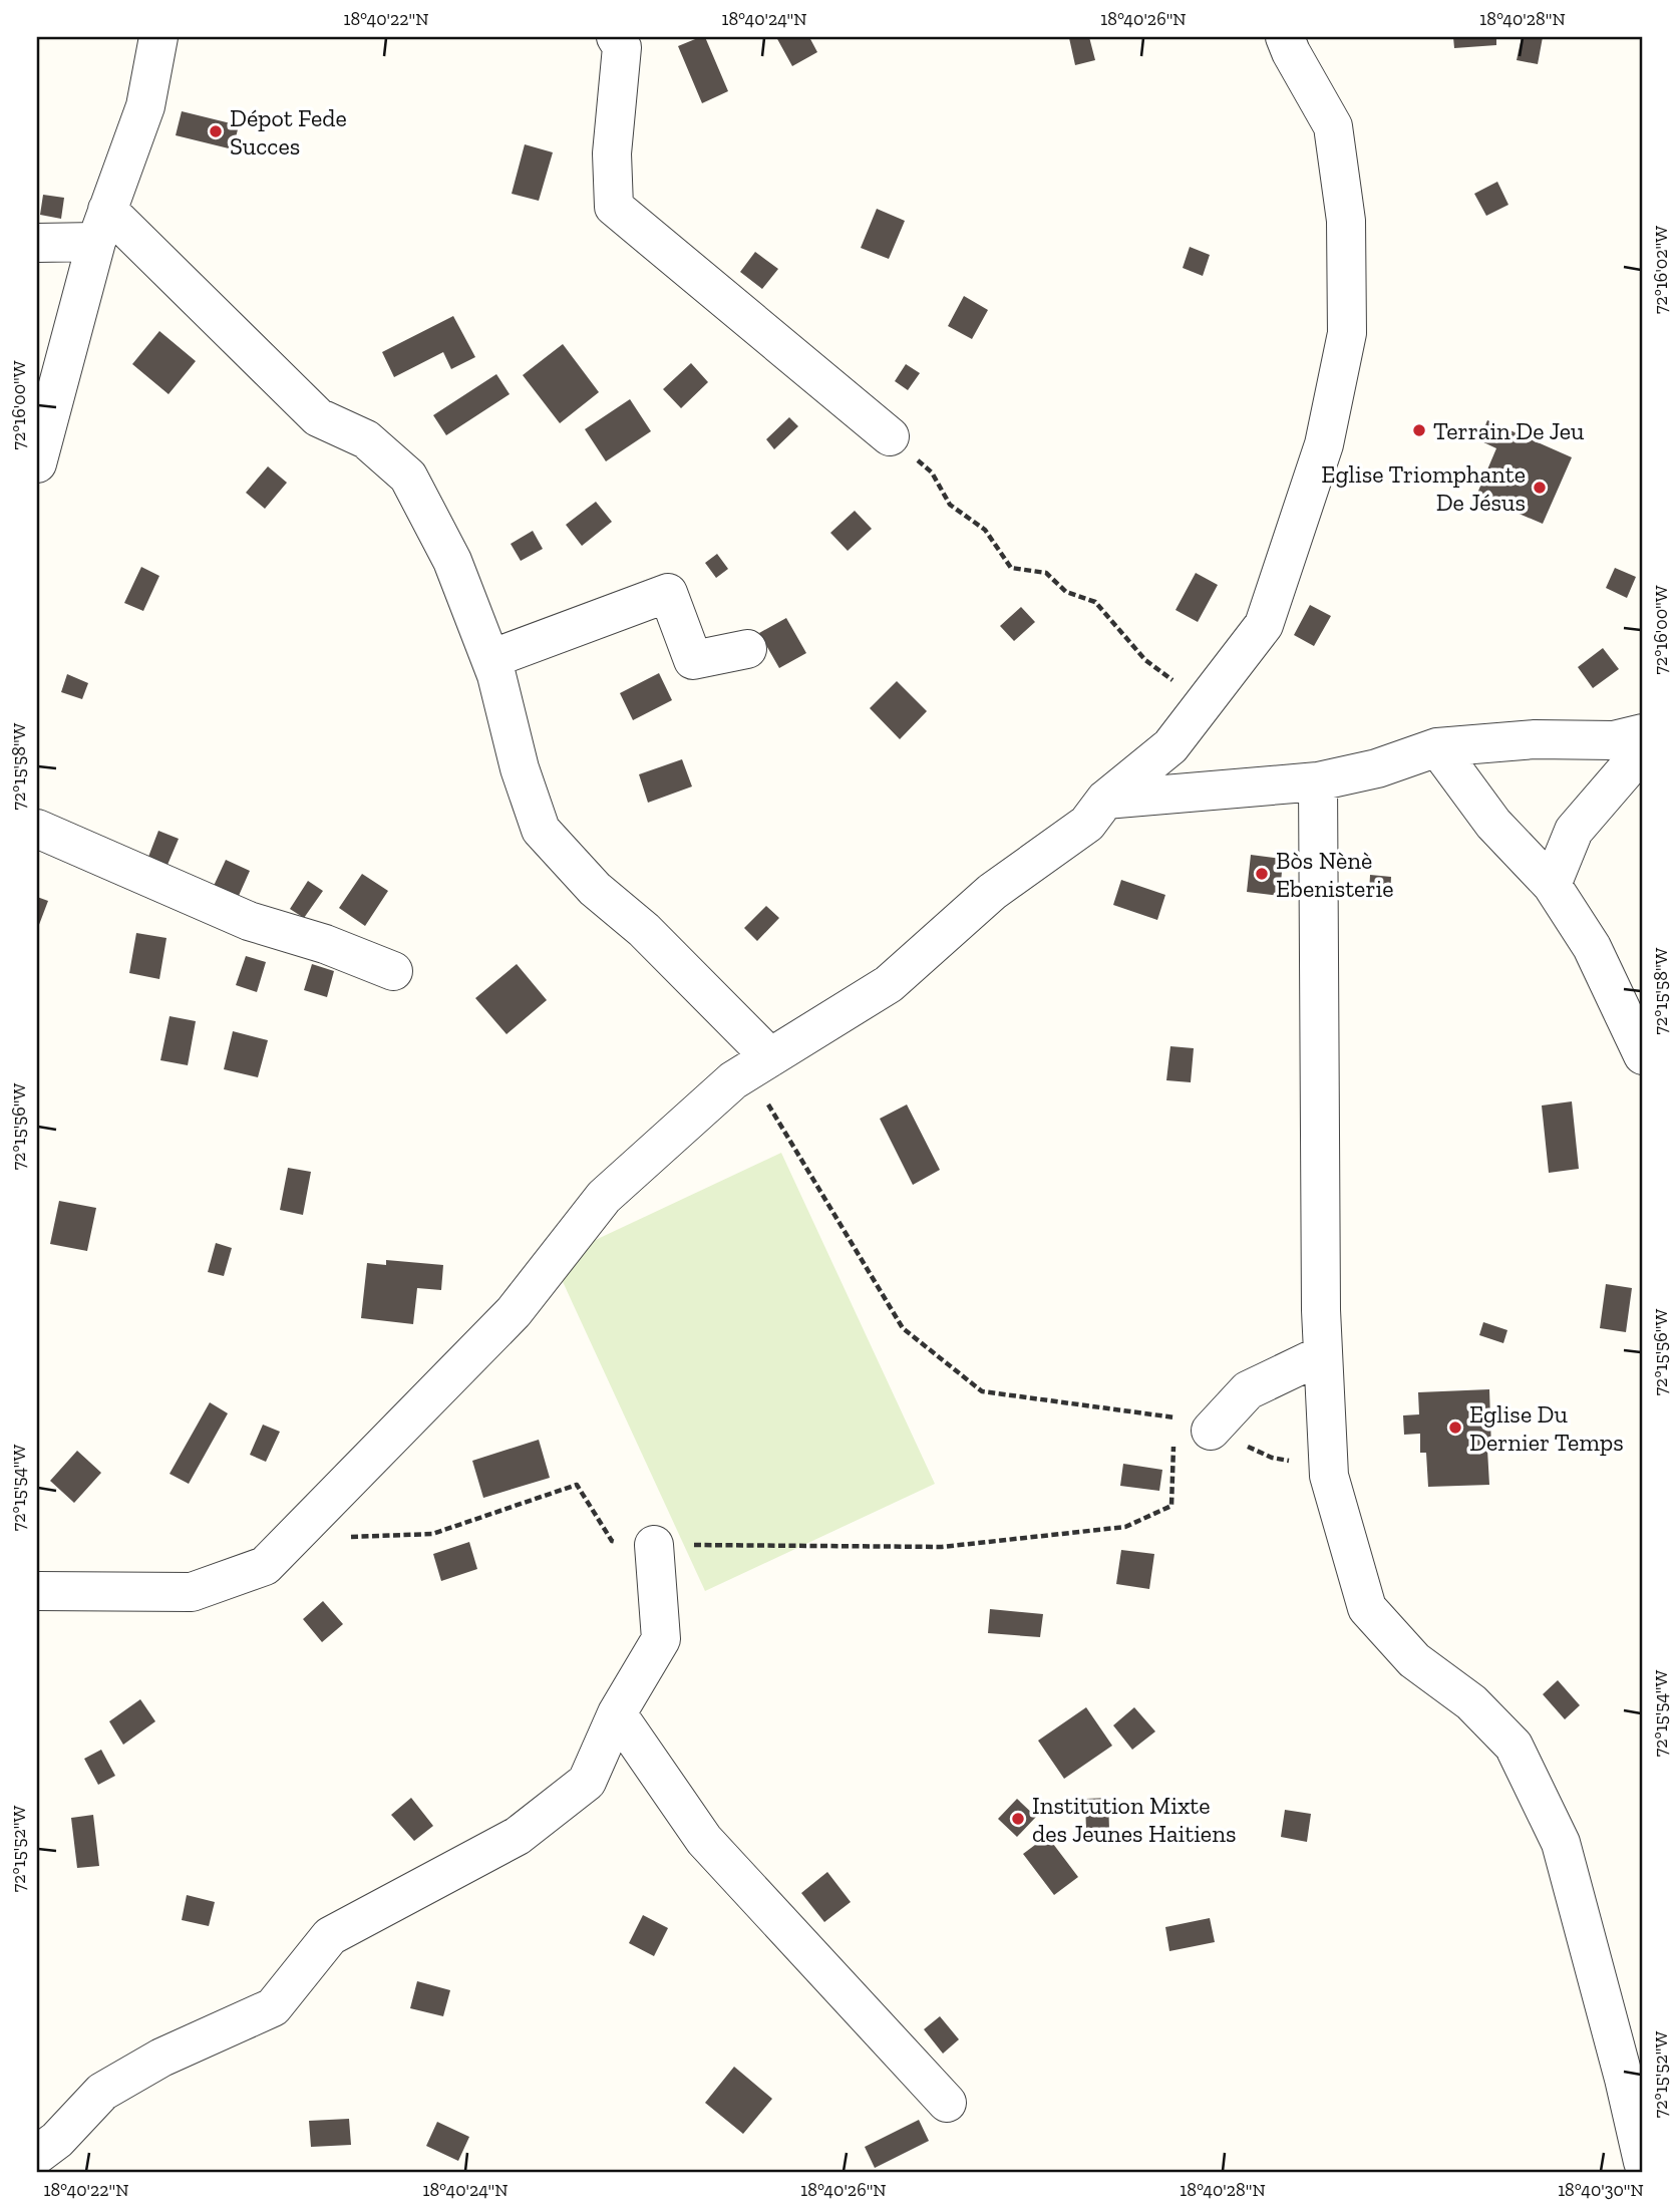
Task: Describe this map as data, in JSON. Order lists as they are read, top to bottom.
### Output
{
  "places": [
    "Dépot Fede Succes",
    "Terrain De Jeu",
    "Eglise Triomphante De Jésus",
    "Bòs Nènè Ebenisterie",
    "Eglise Du Dernier Temps",
    "Institution Mixte des Jeunes Haitiens"
  ],
  "coordinates": [
    "18°40'22\"N",
    "18°40'24\"N",
    "18°40'26\"N",
    "18°40'28\"N",
    "72°16'02\"W",
    "72°16'00\"W",
    "72°15'58\"W",
    "72°15'56\"W",
    "72°15'54\"W",
    "72°15'52\"W",
    "18°40'30\"N"
  ]
}
